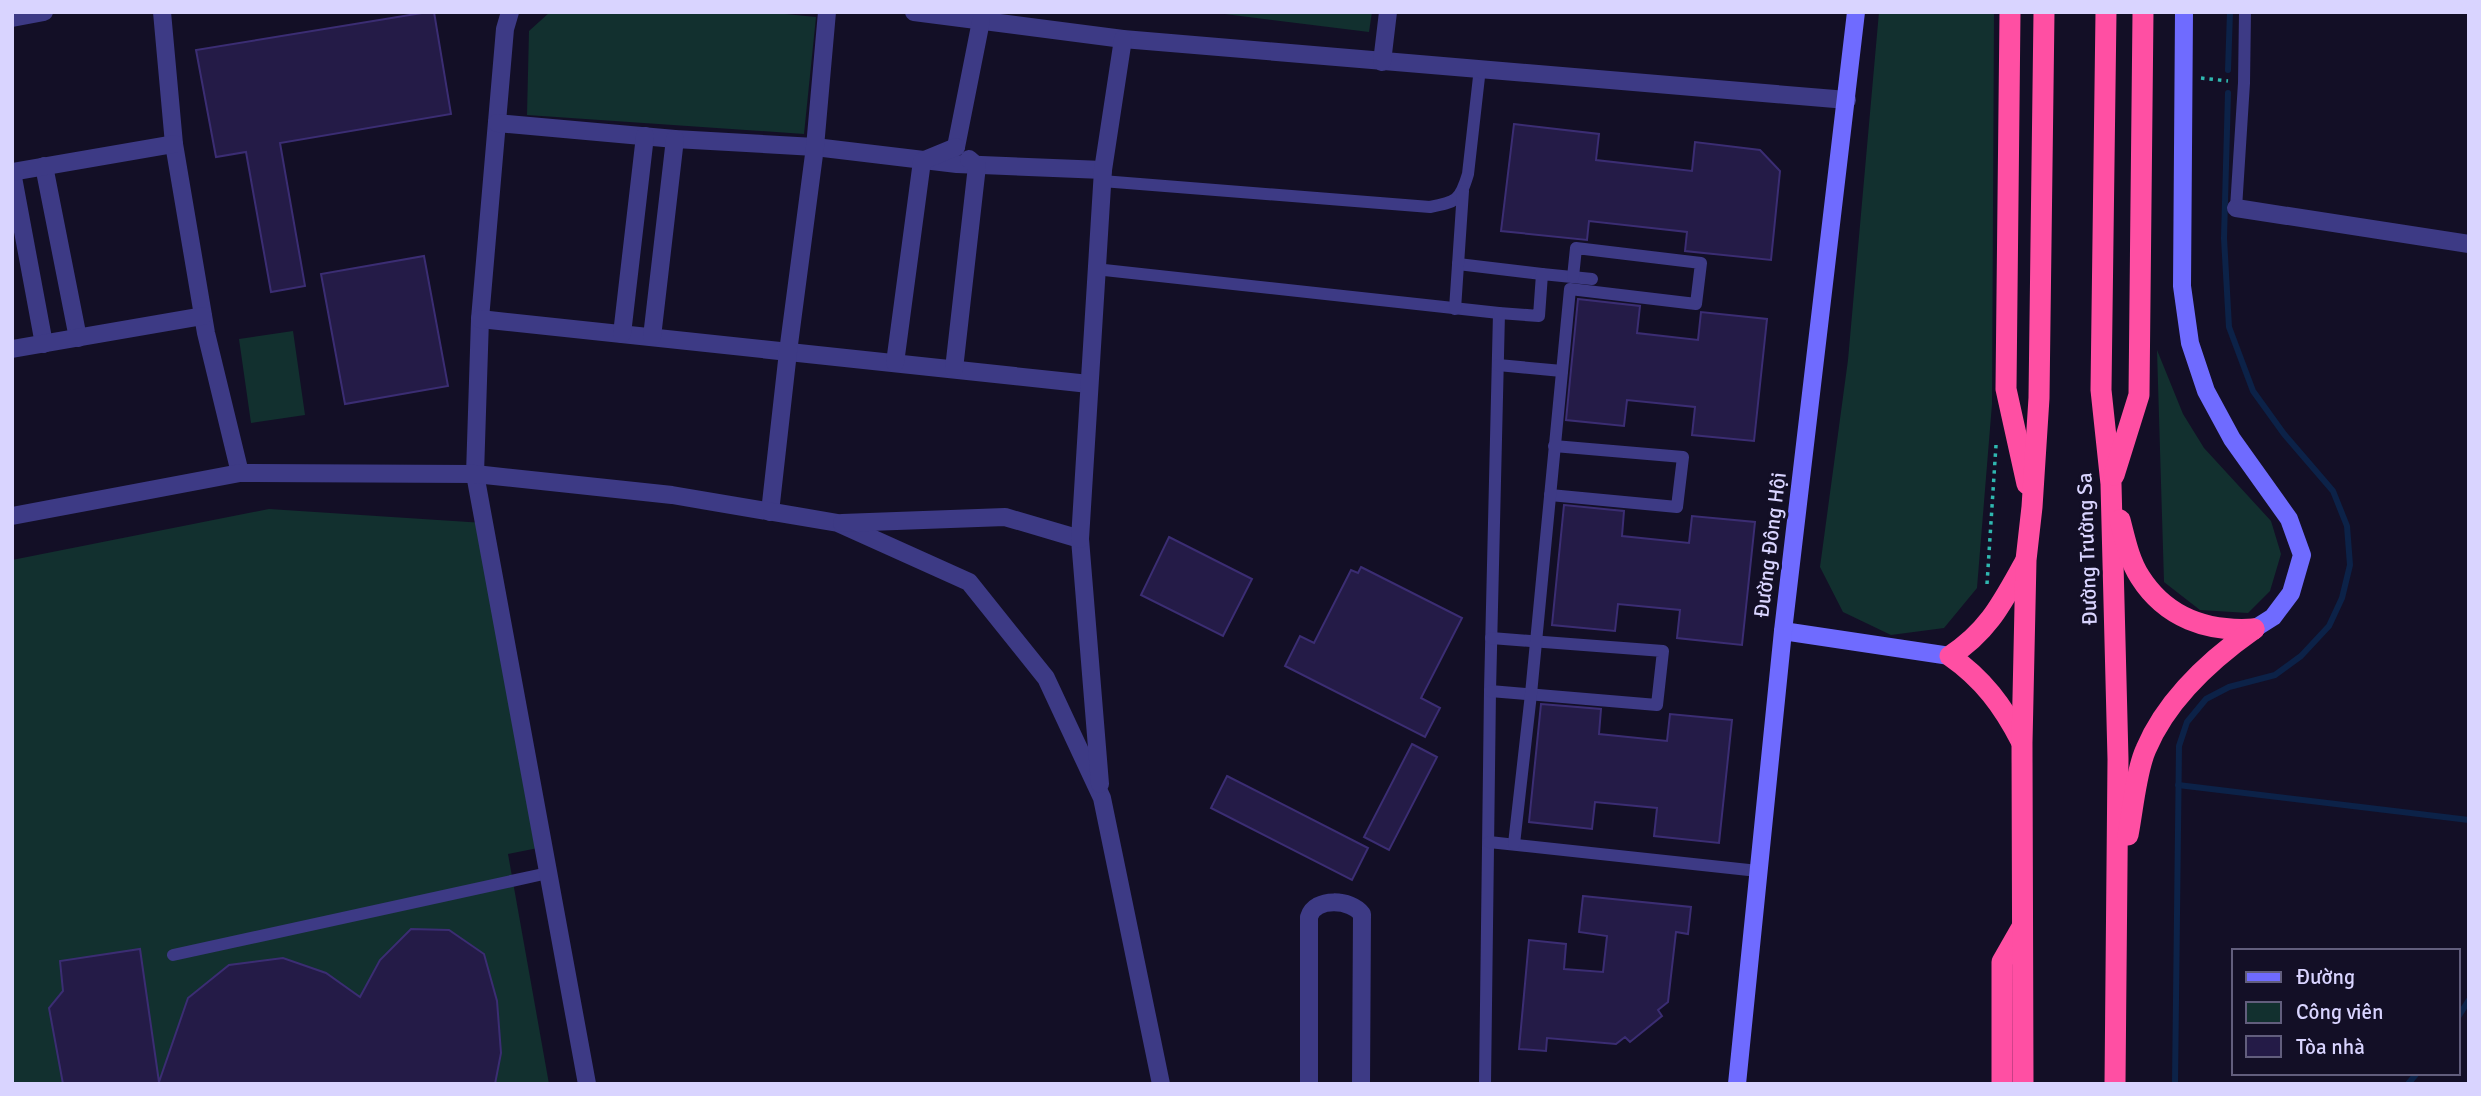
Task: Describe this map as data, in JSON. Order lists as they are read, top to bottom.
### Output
{
  "streets": {
    "highway": ["Đường Trường Sa"],
    "street": ["Đường Đông Hội"]
  },
  "legend": ["Đường", "Công viên", "Tòa nhà"]
}
